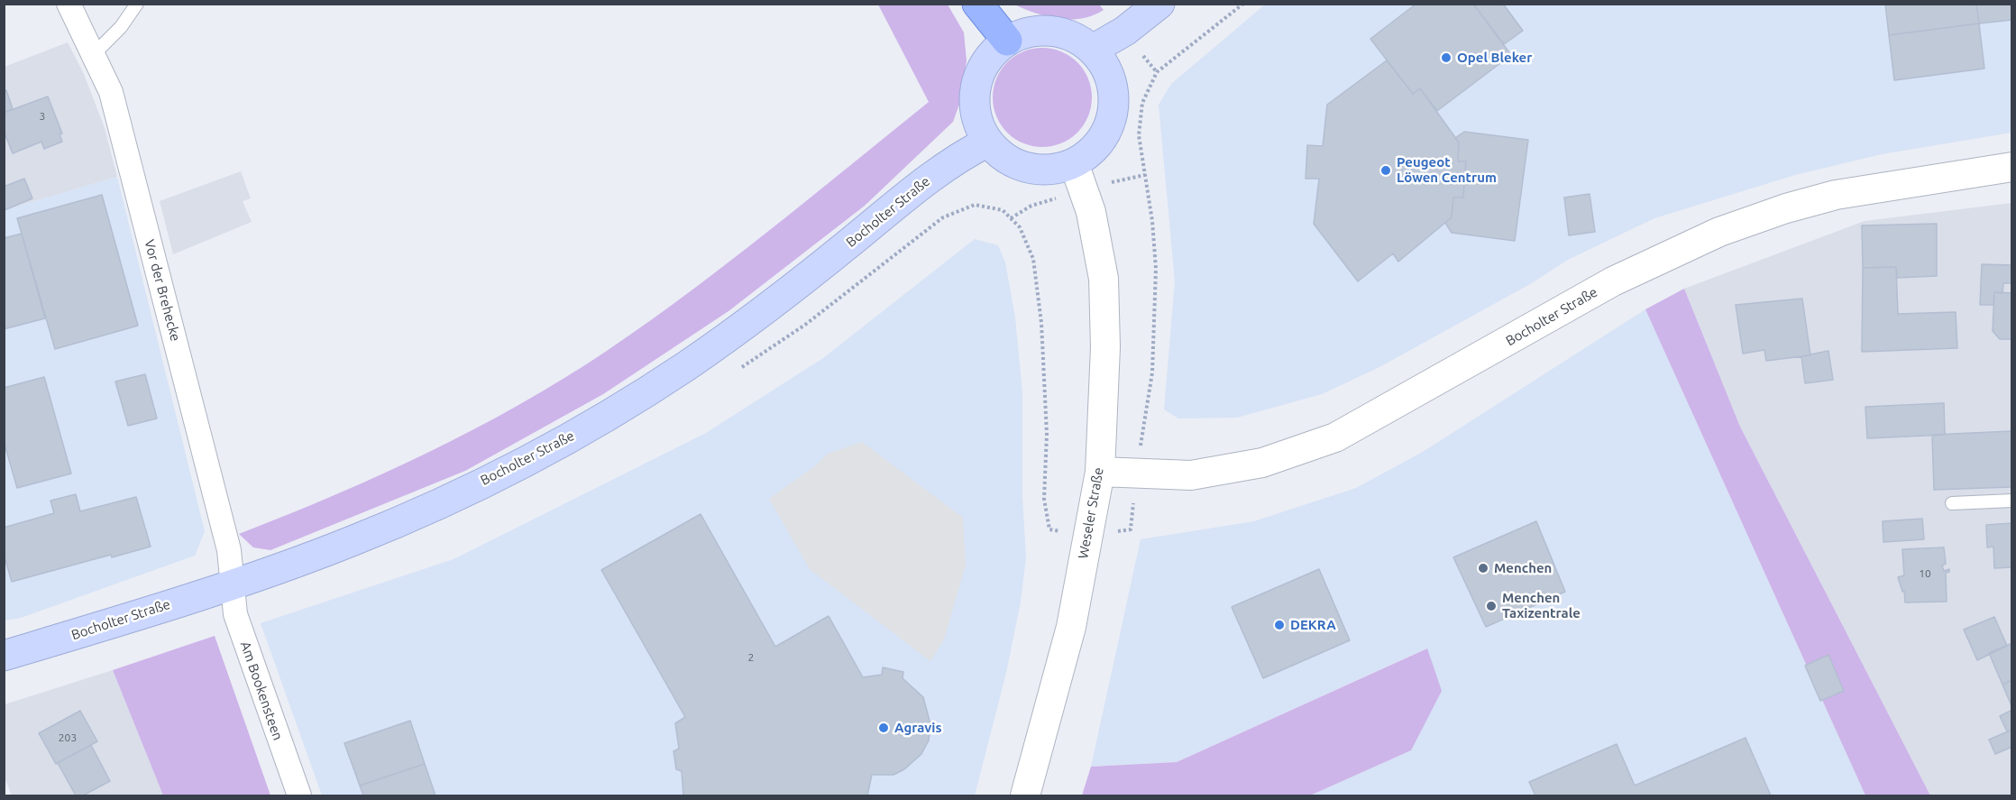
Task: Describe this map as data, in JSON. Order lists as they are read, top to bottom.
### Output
{
  "streets": {
    "main road": ["Bocholter Straße"],
    "street": ["Vor der Brehecke", "Weseler Straße", "Am Bookensteen"]
  },
  "crossings": [
    ["Bocholter Straße", "Vor der Brehecke"],
    ["Bocholter Straße", "Weseler Straße"],
    ["Bocholter Straße", "Am Bookensteen"],
    ["Vor der Brehecke", "Am Bookensteen"]
  ],
  "places": [
    "Opel Bleker",
    "Peugeot Löwen Centrum",
    "Menchen",
    "Menchen Taxizentrale",
    "DEKRA",
    "Agravis"
  ],
  "house_numbers": [
    "3",
    "10",
    "2",
    "203"
  ]
}
